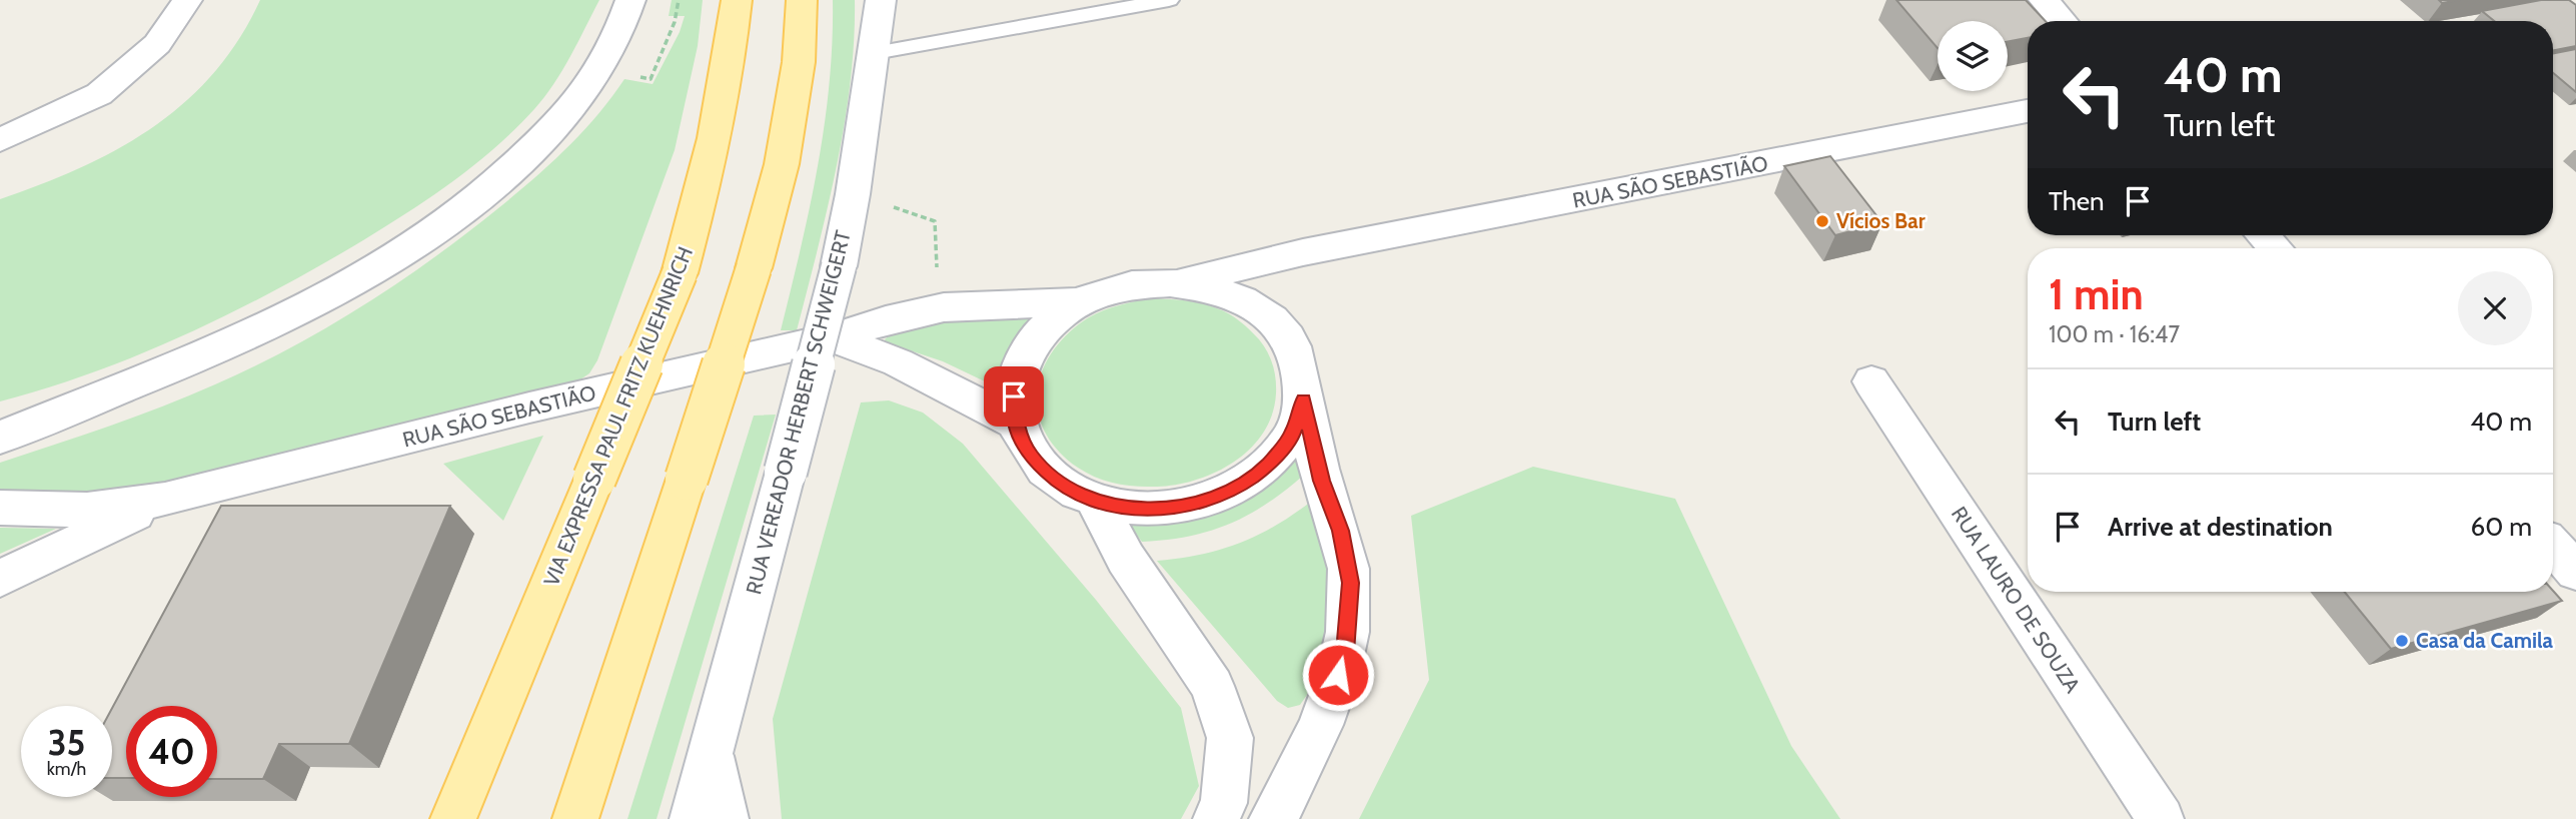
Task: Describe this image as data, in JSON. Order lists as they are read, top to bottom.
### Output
{
  "streets": {
    "main road": ["VIA EXPRESSA PAUL FRITZ KUEHNRICH"],
    "street": ["RUA SÃO SEBASTIÃO", "RUA VEREADOR HERBERT SCHWEIGERT", "RUA LAURO DE SOUZA"]
  },
  "places": ["Vícios Bar", "Casa da Camila"],
  "page": {
    "turn": ["40 m", "Turn left"],
    "then": "Then",
    "heading": ["1 min", "100 m · 16:47"],
    "list": [
      {
        "name": "Turn left",
        "value": "40 m"
      },
      {
        "name": "Arrive at destination",
        "value": "60 m"
      }
    ],
    "speed": "35 km/h",
    "limit": "40"
  }
}
